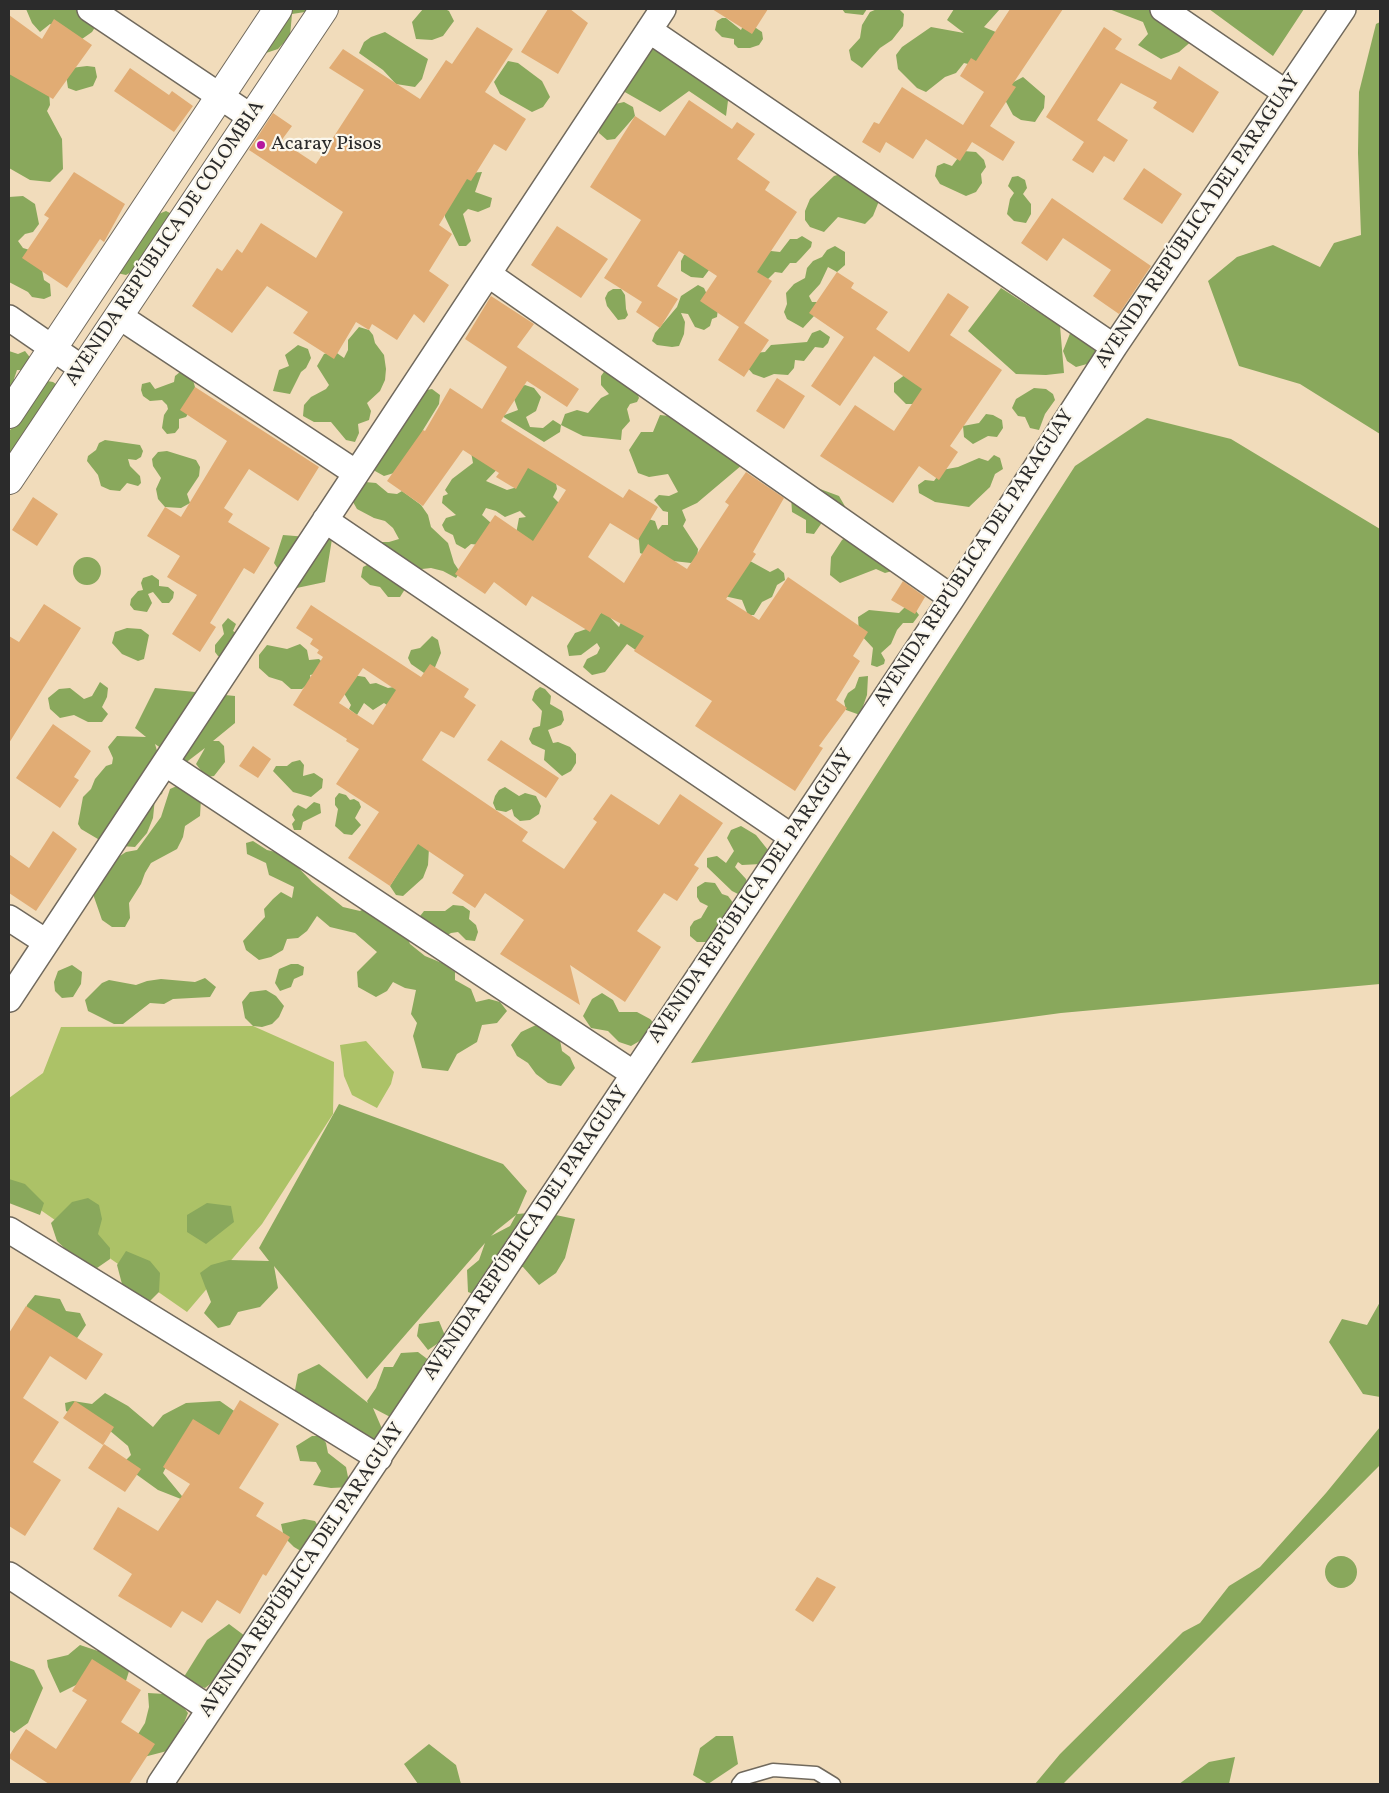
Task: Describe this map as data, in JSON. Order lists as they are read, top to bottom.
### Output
{
  "streets": {
    "street": ["AVENIDA REPÚBLICA DEL PARAGUAY", "AVENIDA REPÚBLICA DE COLOMBIA"]
  },
  "places": ["Acaray Pisos"]
}
